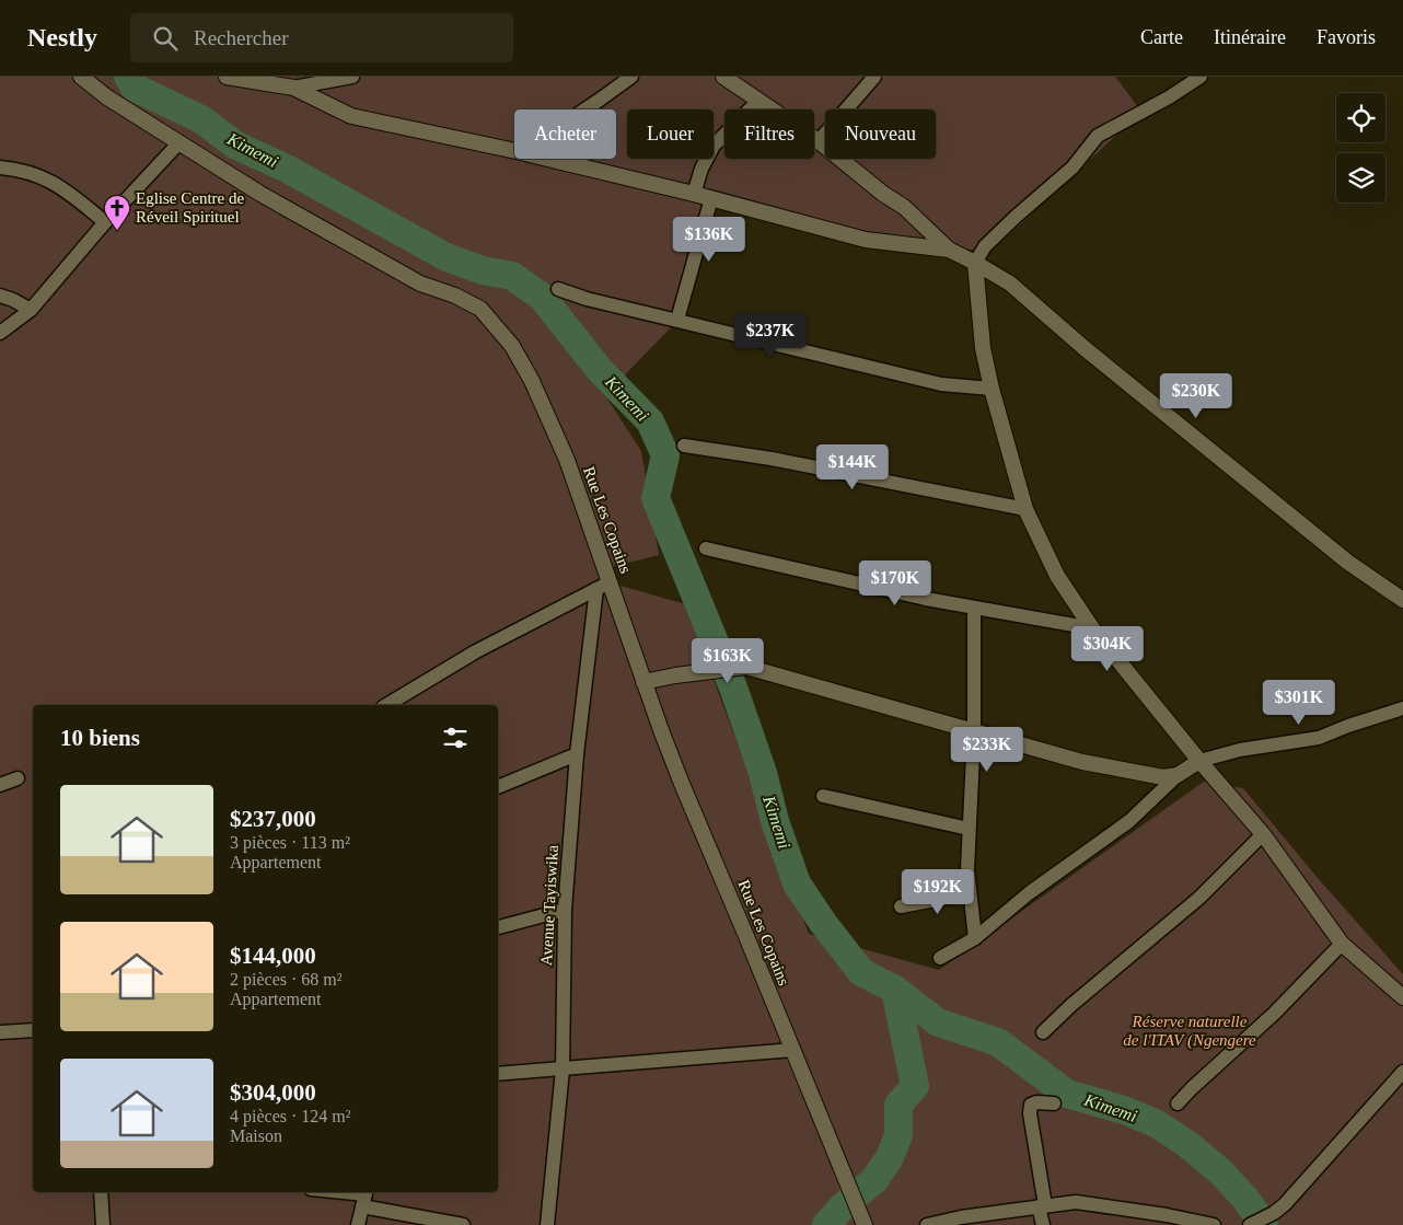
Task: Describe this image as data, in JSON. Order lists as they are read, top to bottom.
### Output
{
  "streets": {
    "street": ["Rue Les Copains", "Avenue Tayiswika"]
  },
  "water": ["Kimemi"],
  "parks": ["Réserve naturelle de l'ITAV (Ngengere"],
  "places": {
    "church": ["Eglise Centre de Réveil Spirituel"]
  },
  "page": {
    "header": "Nestly",
    "search": "Rechercher",
    "nav": ["Carte", "Itinéraire", "Favoris"],
    "chip": [
      "Acheter",
      "Louer",
      "Filtres",
      "Nouveau"
    ],
    "price": [
      "$136K",
      "$237K",
      "$230K",
      "$144K",
      "$170K",
      "$304K",
      "$163K",
      "$301K",
      "$233K",
      "$192K"
    ],
    "heading": "10 biens",
    "list": [
      {
        "name": "$237,000",
        "note": "3 pièces · 113 m² · Appartement"
      },
      {
        "name": "$144,000",
        "note": "2 pièces · 68 m² · Appartement"
      },
      {
        "name": "$304,000",
        "note": "4 pièces · 124 m² · Maison"
      }
    ]
  }
}
